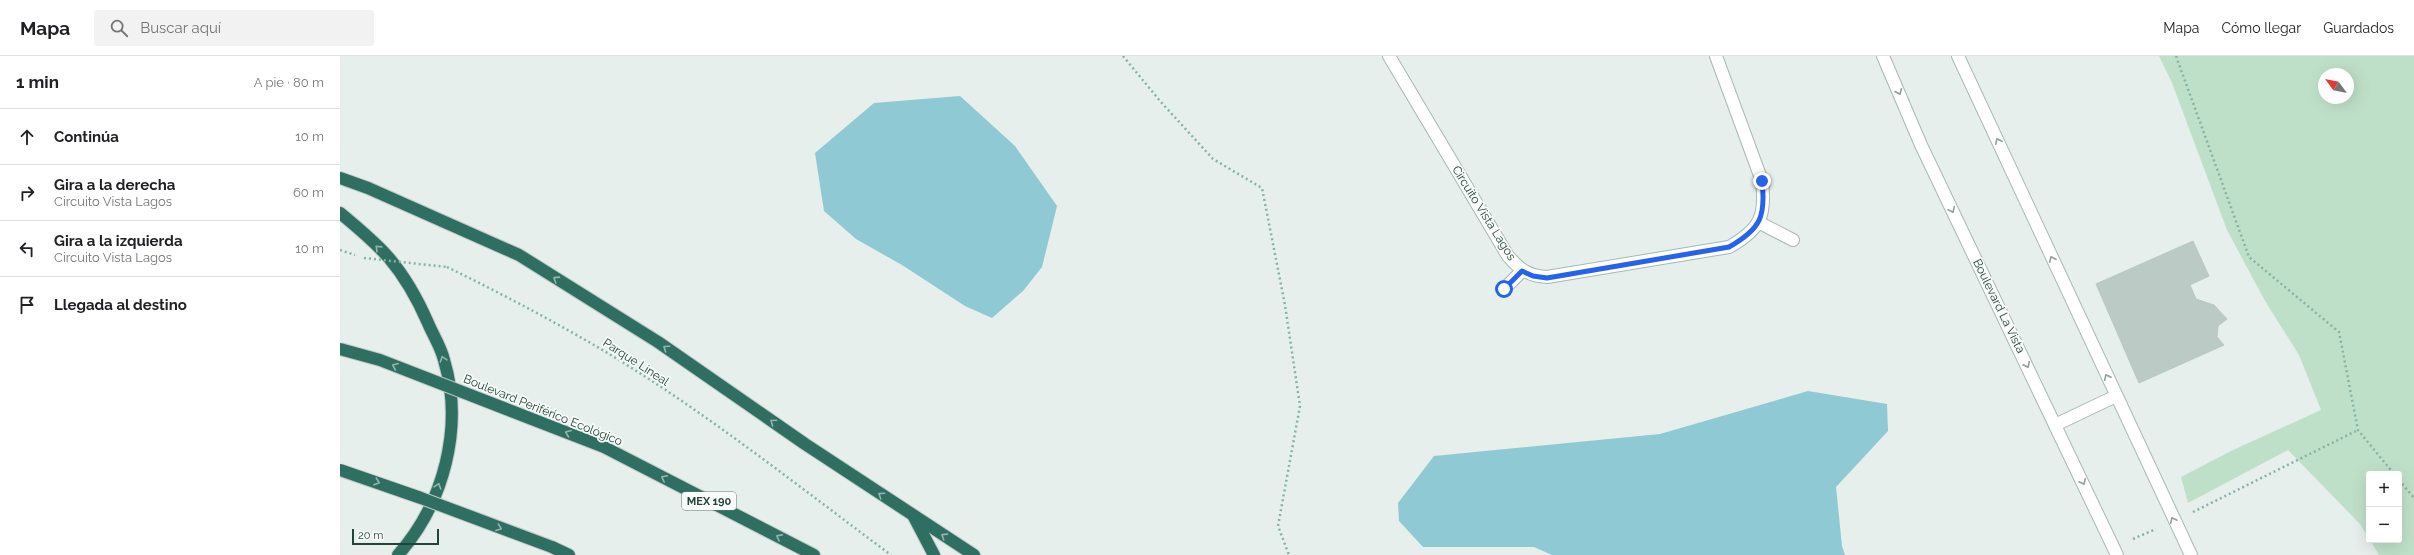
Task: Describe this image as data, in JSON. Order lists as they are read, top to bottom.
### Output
{
  "streets": {
    "highway": ["Boulevard Periférico Ecológico", "MEX 190"],
    "street": ["Circuito Vista Lagos", "Boulevard La Vista"],
    "path": ["Parque Lineal"]
  },
  "one_way": ["Boulevard Periférico Ecológico"],
  "scale_bar": "20 m",
  "north": "top left",
  "page": {
    "header": "Mapa",
    "search": "Buscar aquí",
    "nav": ["Mapa", "Cómo llegar", "Guardados"],
    "heading": ["1 min", "A pie · 80 m"],
    "list": [
      ["Continúa", "10 m"],
      ["Gira a la derecha", "Circuito Vista Lagos", "60 m"],
      ["Gira a la izquierda", "Circuito Vista Lagos", "10 m"],
      "Llegada al destino"
    ],
    "map_buttons": ["+", "−"],
    "scale": "20 m"
  }
}
